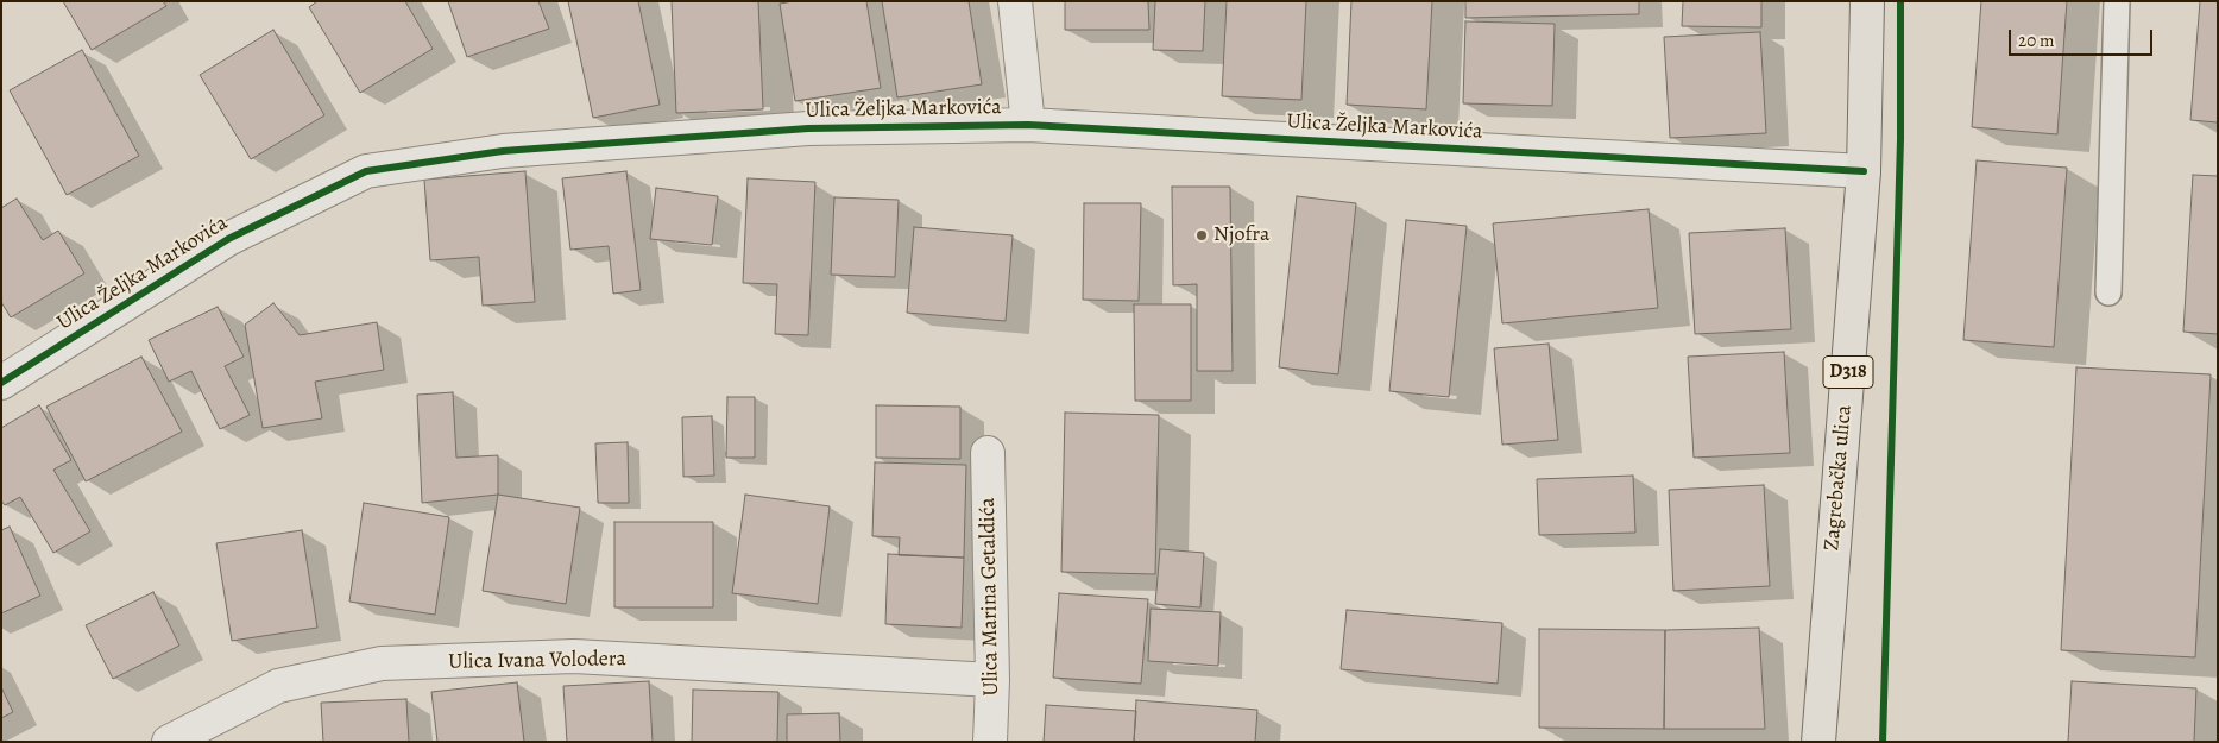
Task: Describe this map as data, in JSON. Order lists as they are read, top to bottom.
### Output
{
  "streets": {
    "main road": ["D318", "Zagrebačka ulica"],
    "street": ["Ulica Željka Markovića", "Ulica Marina Getaldića", "Ulica Ivana Volodera"]
  },
  "crossings": [
    ["Ulica Željka Markovića", "Zagrebačka ulica"],
    ["Ulica Marina Getaldića", "Ulica Ivana Volodera"]
  ],
  "places": ["Njofra"],
  "scale_bar": "20 m"
}
